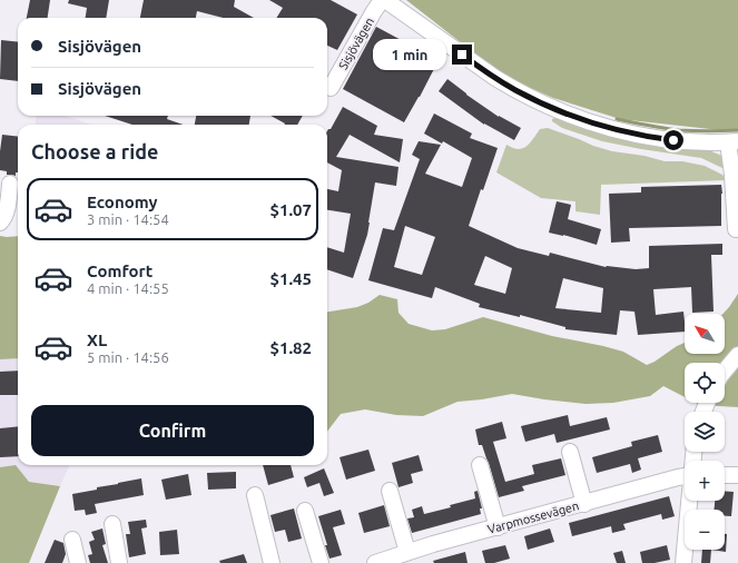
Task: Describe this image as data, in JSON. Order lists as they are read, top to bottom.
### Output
{
  "streets": {
    "street": ["Sisjövägen", "Varpmossevägen"]
  },
  "north": "top left",
  "page": {
    "banner": ["Sisjövägen", "Sisjövägen"],
    "bubble": "1 min",
    "heading": "Choose a ride",
    "list": [
      {
        "name": "Economy",
        "note": "3 min · 14:54",
        "value": "$1.07"
      },
      {
        "name": "Comfort",
        "note": "4 min · 14:55",
        "value": "$1.45"
      },
      {
        "name": "XL",
        "note": "5 min · 14:56",
        "value": "$1.82"
      }
    ],
    "map_buttons": ["+", "−"],
    "buttons": "Confirm"
  }
}
